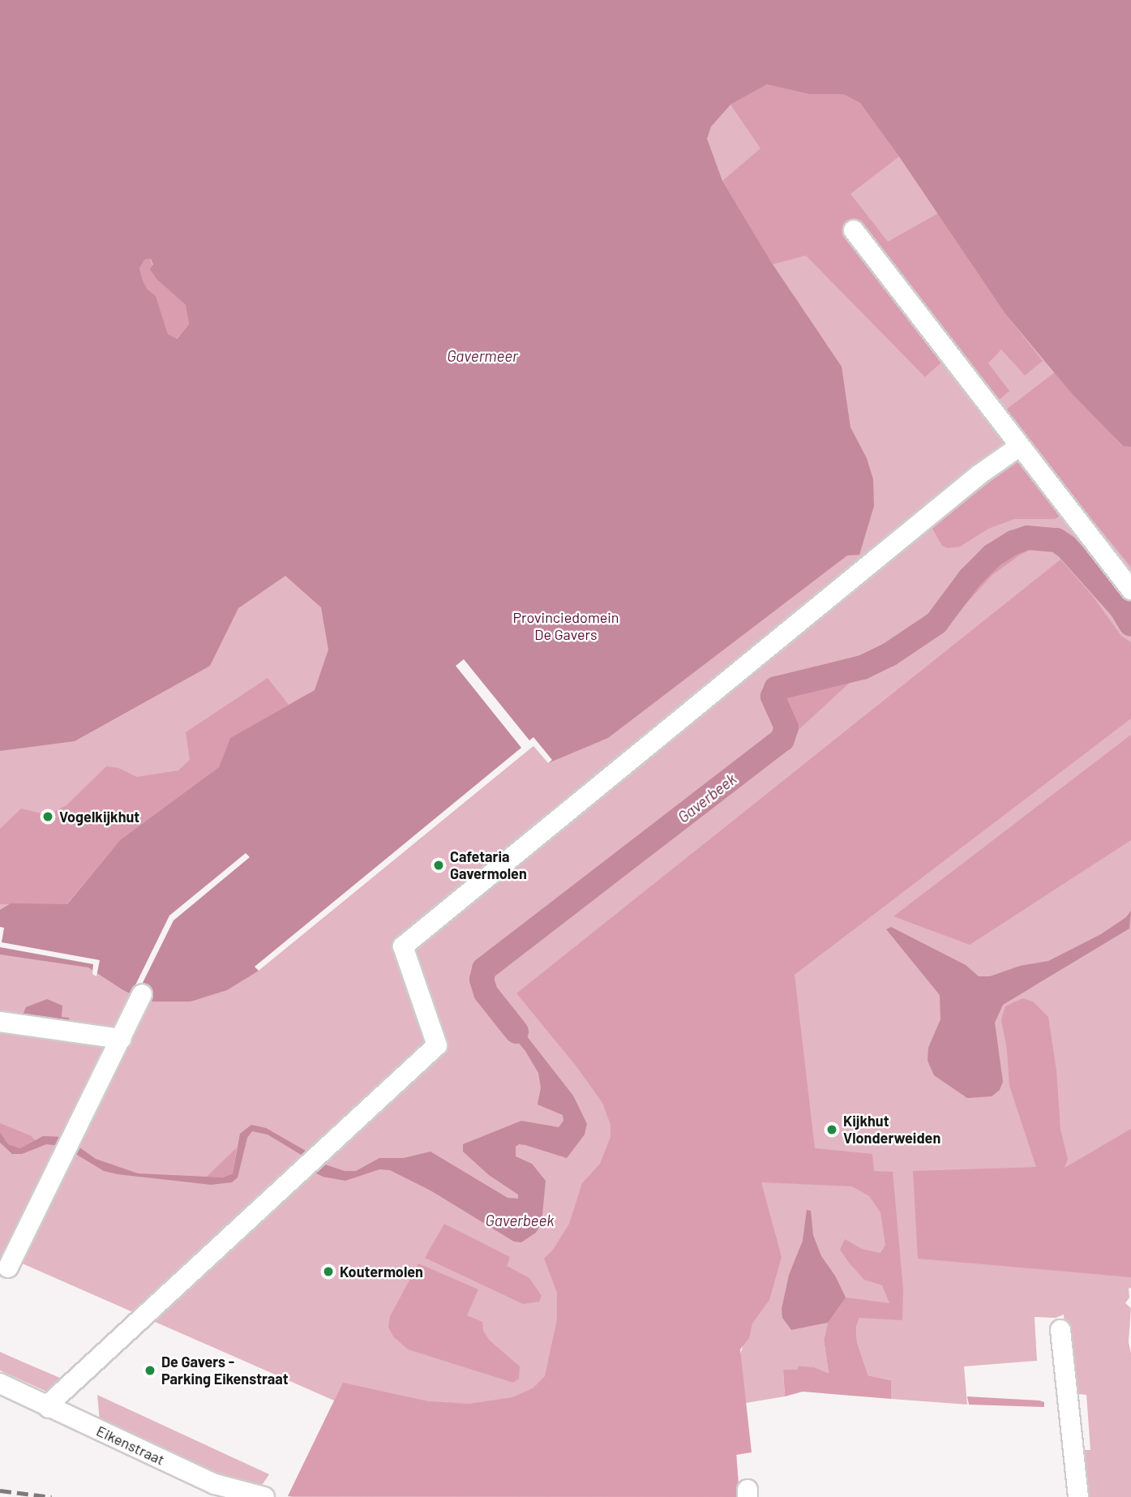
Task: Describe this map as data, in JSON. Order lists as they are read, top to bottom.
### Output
{
  "streets": {
    "street": ["Eikenstraat"]
  },
  "water": ["Gavermeer", "Gaverbeek"],
  "parks": ["Provinciedomein De Gavers"],
  "places": [
    "Vogelkijkhut",
    "Cafetaria Gavermolen",
    "Kijkhut Vlonderweiden",
    "Koutermolen",
    "De Gavers - Parking Eikenstraat"
  ]
}
